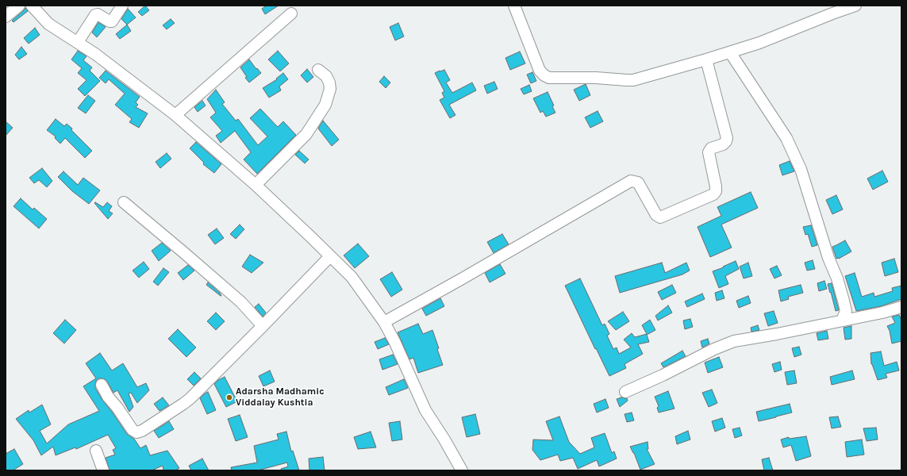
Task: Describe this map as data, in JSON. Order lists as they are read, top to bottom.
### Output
{
  "places": ["Adarsha Madhamic Viddalay Kushtia"]
}
